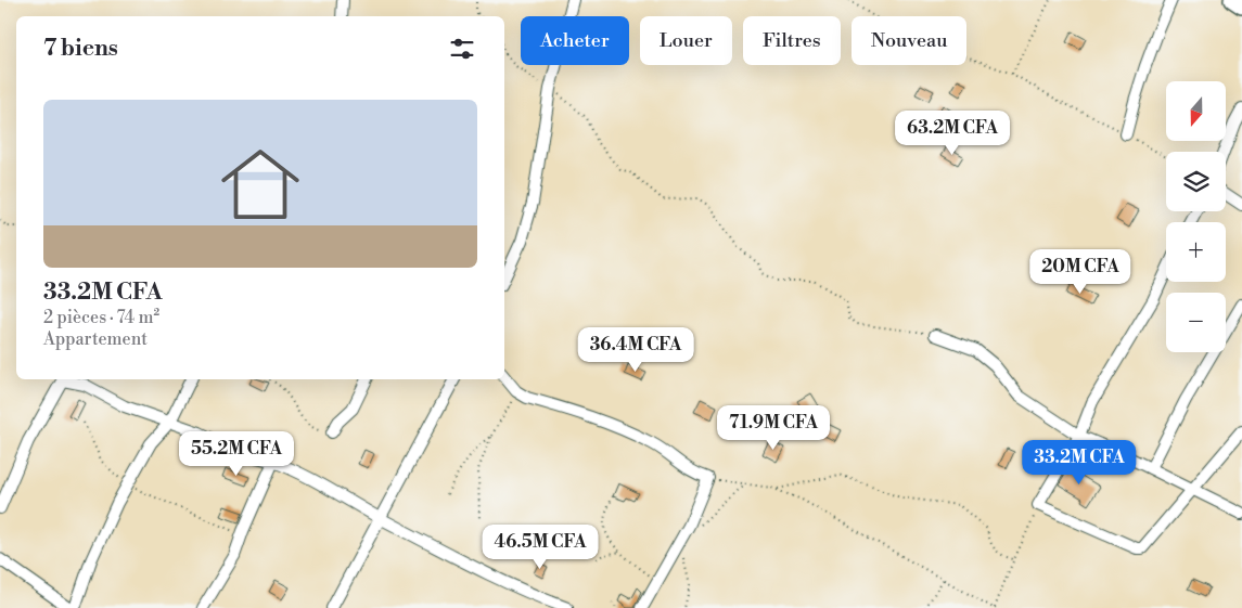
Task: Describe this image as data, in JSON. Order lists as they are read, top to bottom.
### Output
{
  "north": "bottom",
  "page": {
    "chip": [
      "Acheter",
      "Louer",
      "Filtres",
      "Nouveau"
    ],
    "heading": "7 biens",
    "map_buttons": ["+", "−"],
    "list": [
      {
        "name": "33.2M CFA",
        "note": "2 pièces · 74 m² · Appartement"
      }
    ],
    "price": [
      "63.2M CFA",
      "20M CFA",
      "36.4M CFA",
      "71.9M CFA",
      "55.2M CFA",
      "33.2M CFA",
      "46.5M CFA"
    ]
  }
}
